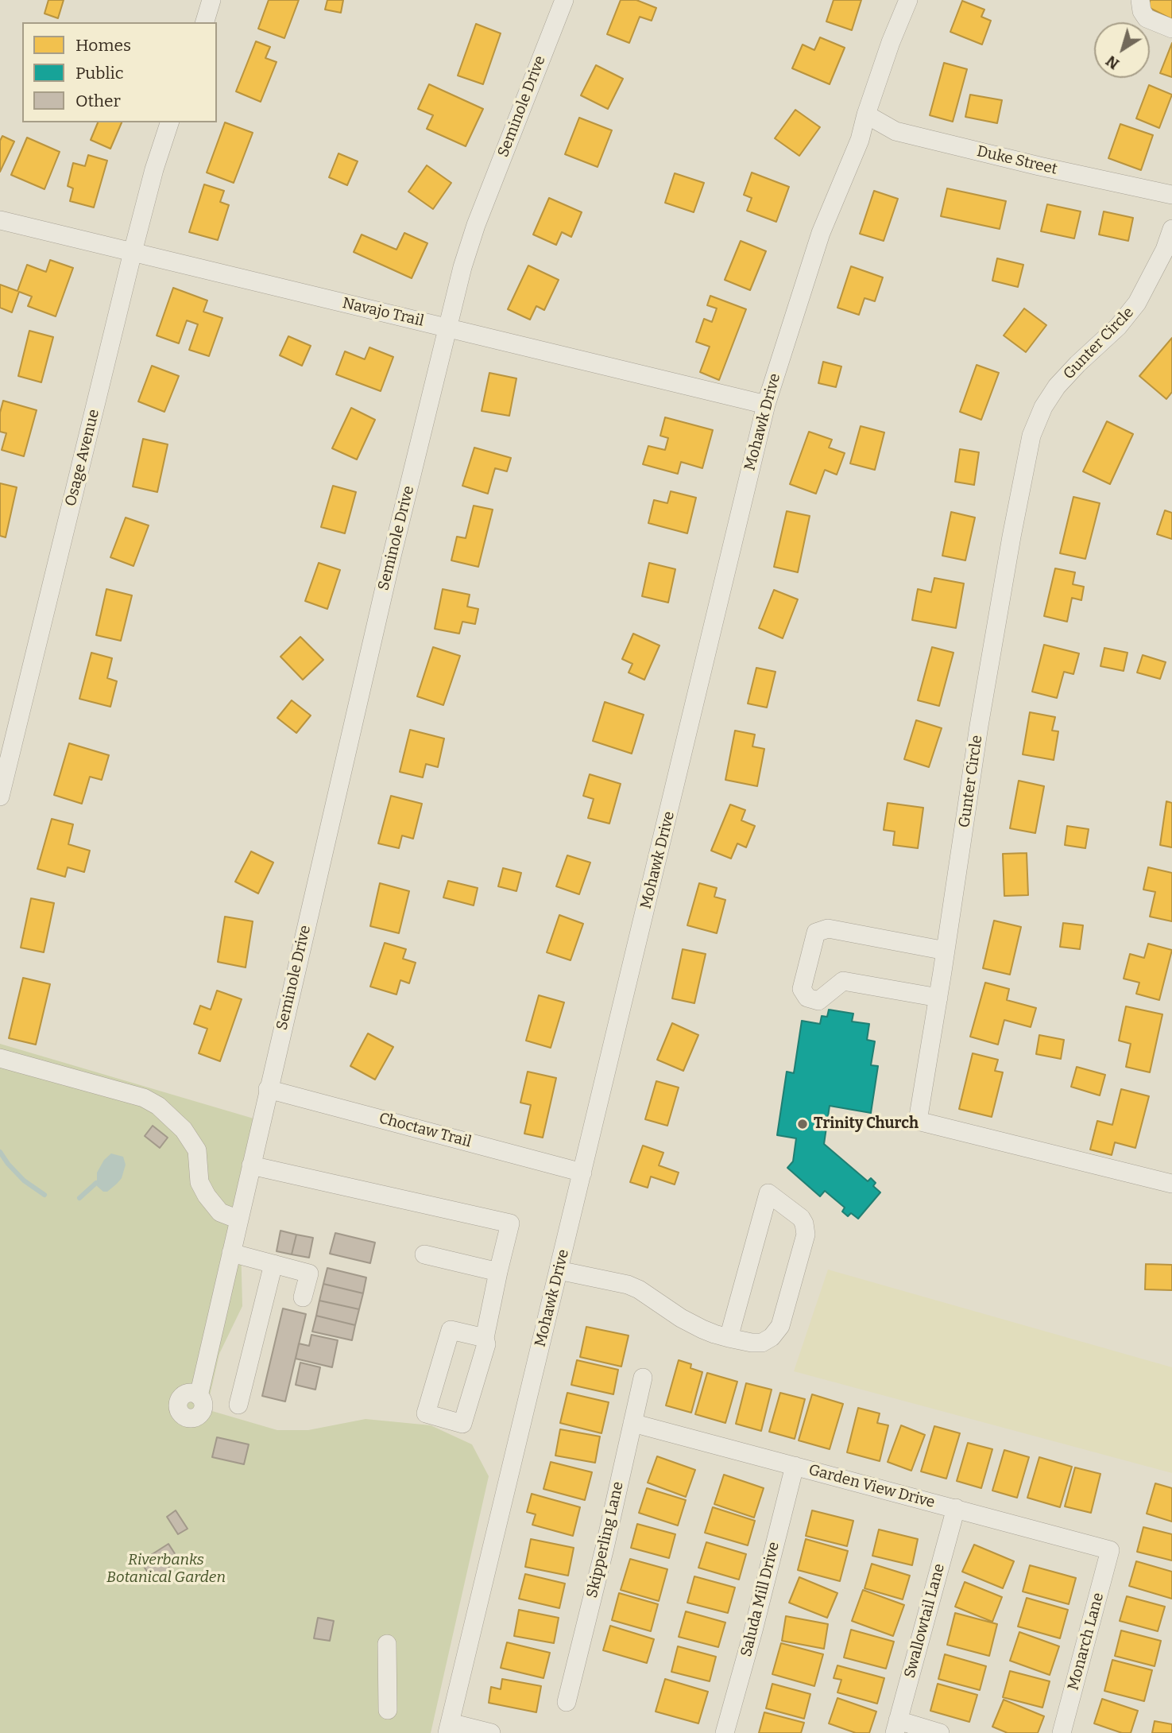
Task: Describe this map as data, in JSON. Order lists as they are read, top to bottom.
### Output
{
  "streets": {
    "street": [
      "Seminole Drive",
      "Duke Street",
      "Navajo Trail",
      "Gunter Circle",
      "Mohawk Drive",
      "Osage Avenue",
      "Choctaw Trail",
      "Garden View Drive",
      "Skipperling Lane",
      "Saluda Mill Drive",
      "Swallowtail Lane",
      "Monarch Lane"
    ]
  },
  "crossings": [
    ["Seminole Drive", "Navajo Trail"],
    ["Seminole Drive", "Choctaw Trail"],
    ["Duke Street", "Mohawk Drive"],
    ["Navajo Trail", "Mohawk Drive"],
    ["Navajo Trail", "Osage Avenue"],
    ["Mohawk Drive", "Choctaw Trail"],
    ["Garden View Drive", "Skipperling Lane"],
    ["Garden View Drive", "Saluda Mill Drive"],
    ["Garden View Drive", "Swallowtail Lane"],
    ["Garden View Drive", "Monarch Lane"]
  ],
  "parks": ["Riverbanks Botanical Garden"],
  "places": ["Trinity Church"],
  "legend": ["Homes", "Public", "Other"],
  "north": "bottom left"
}
